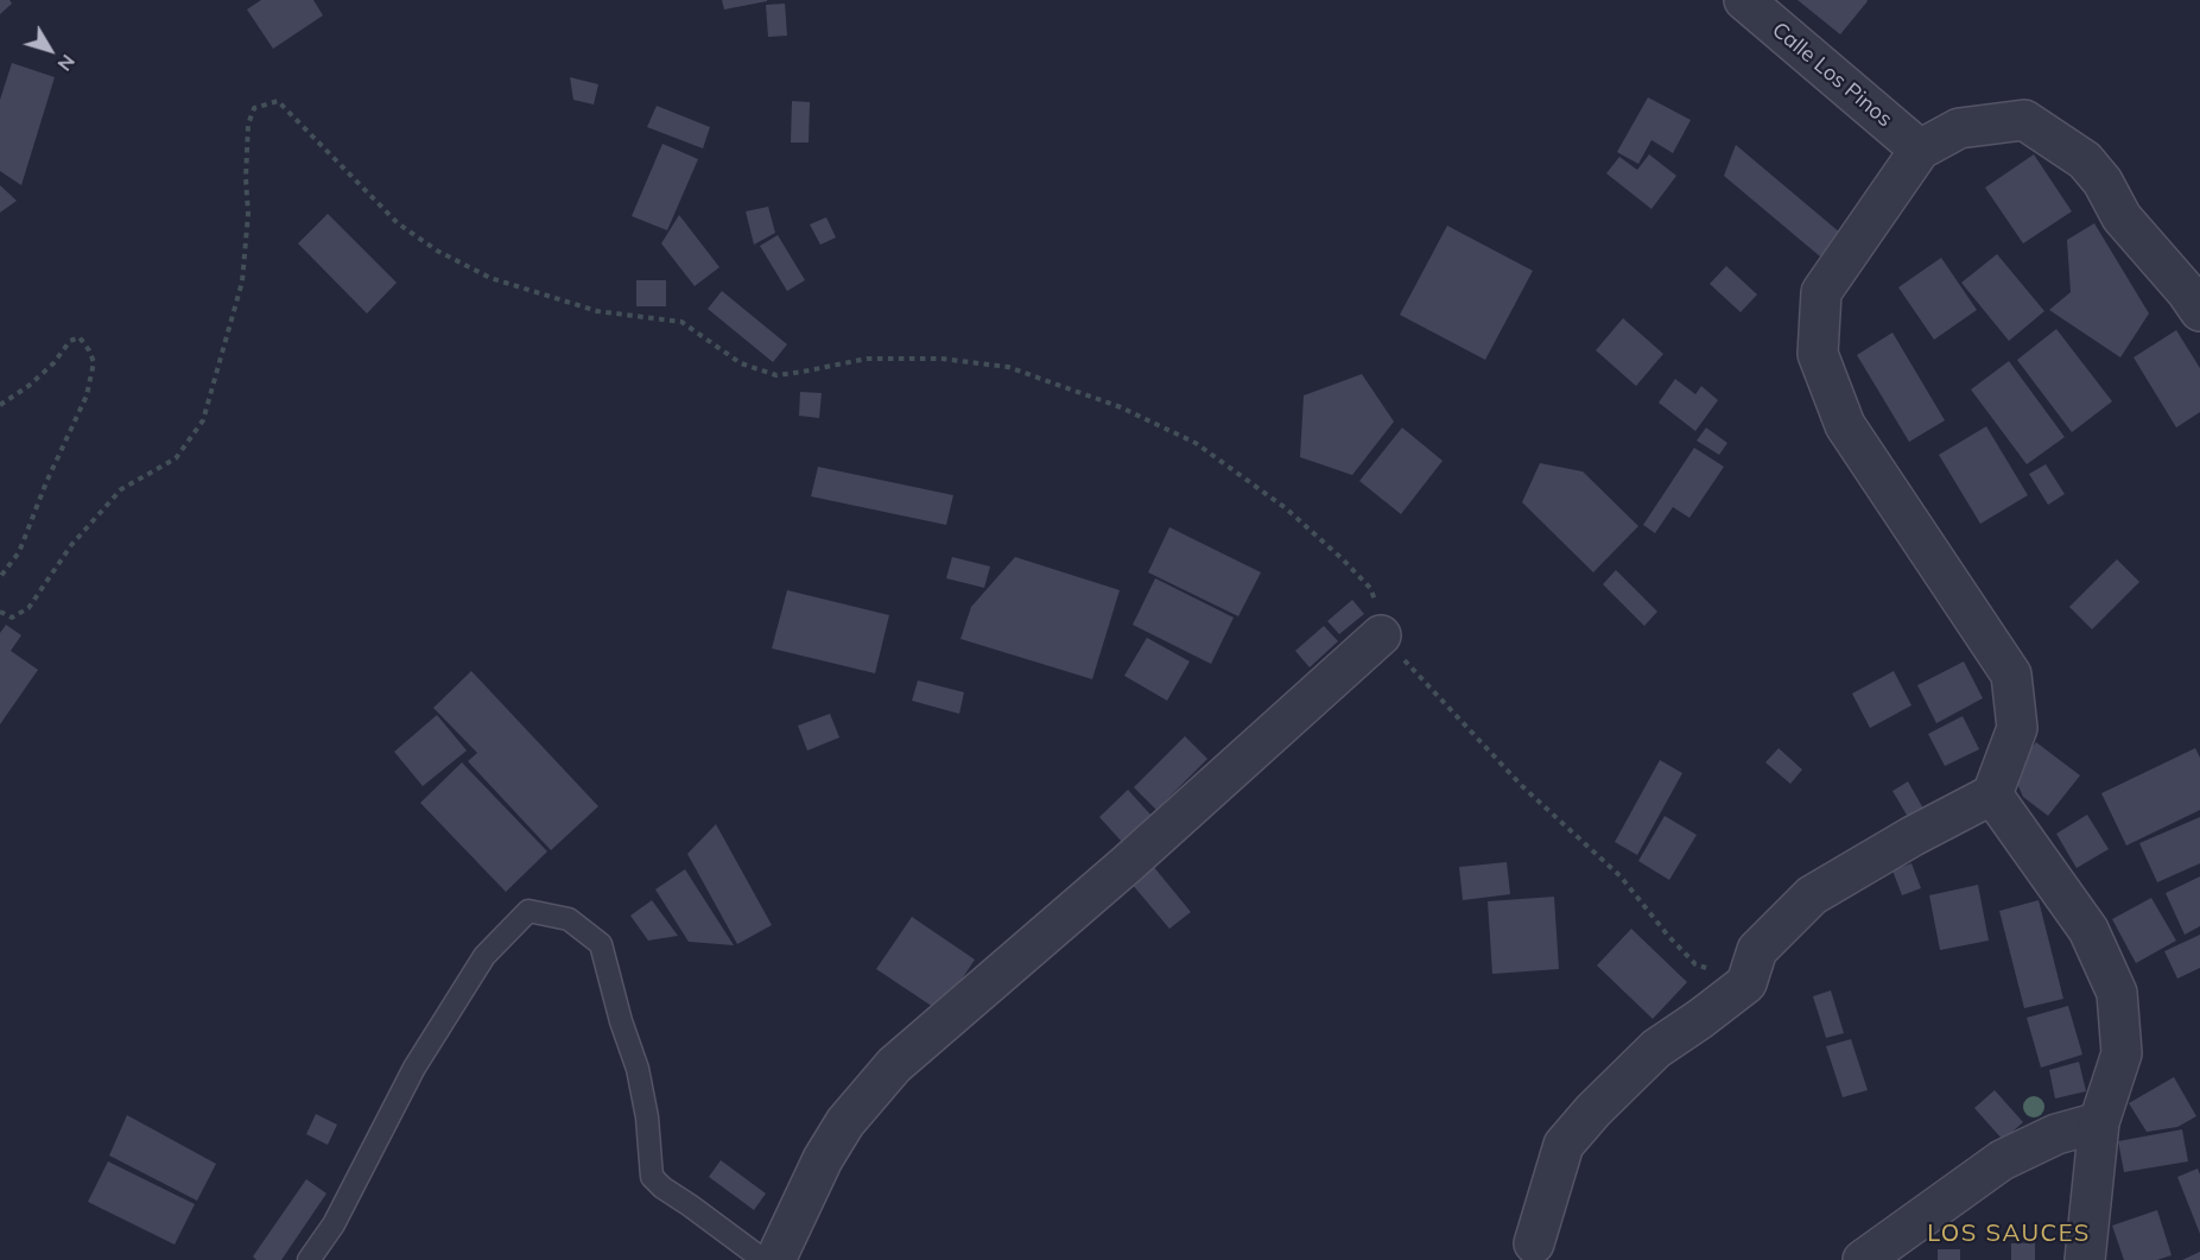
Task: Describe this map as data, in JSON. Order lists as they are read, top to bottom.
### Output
{
  "streets": {
    "street": ["Calle Los Pinos"]
  },
  "districts": ["LOS SAUCES"],
  "north": "bottom right"
}
